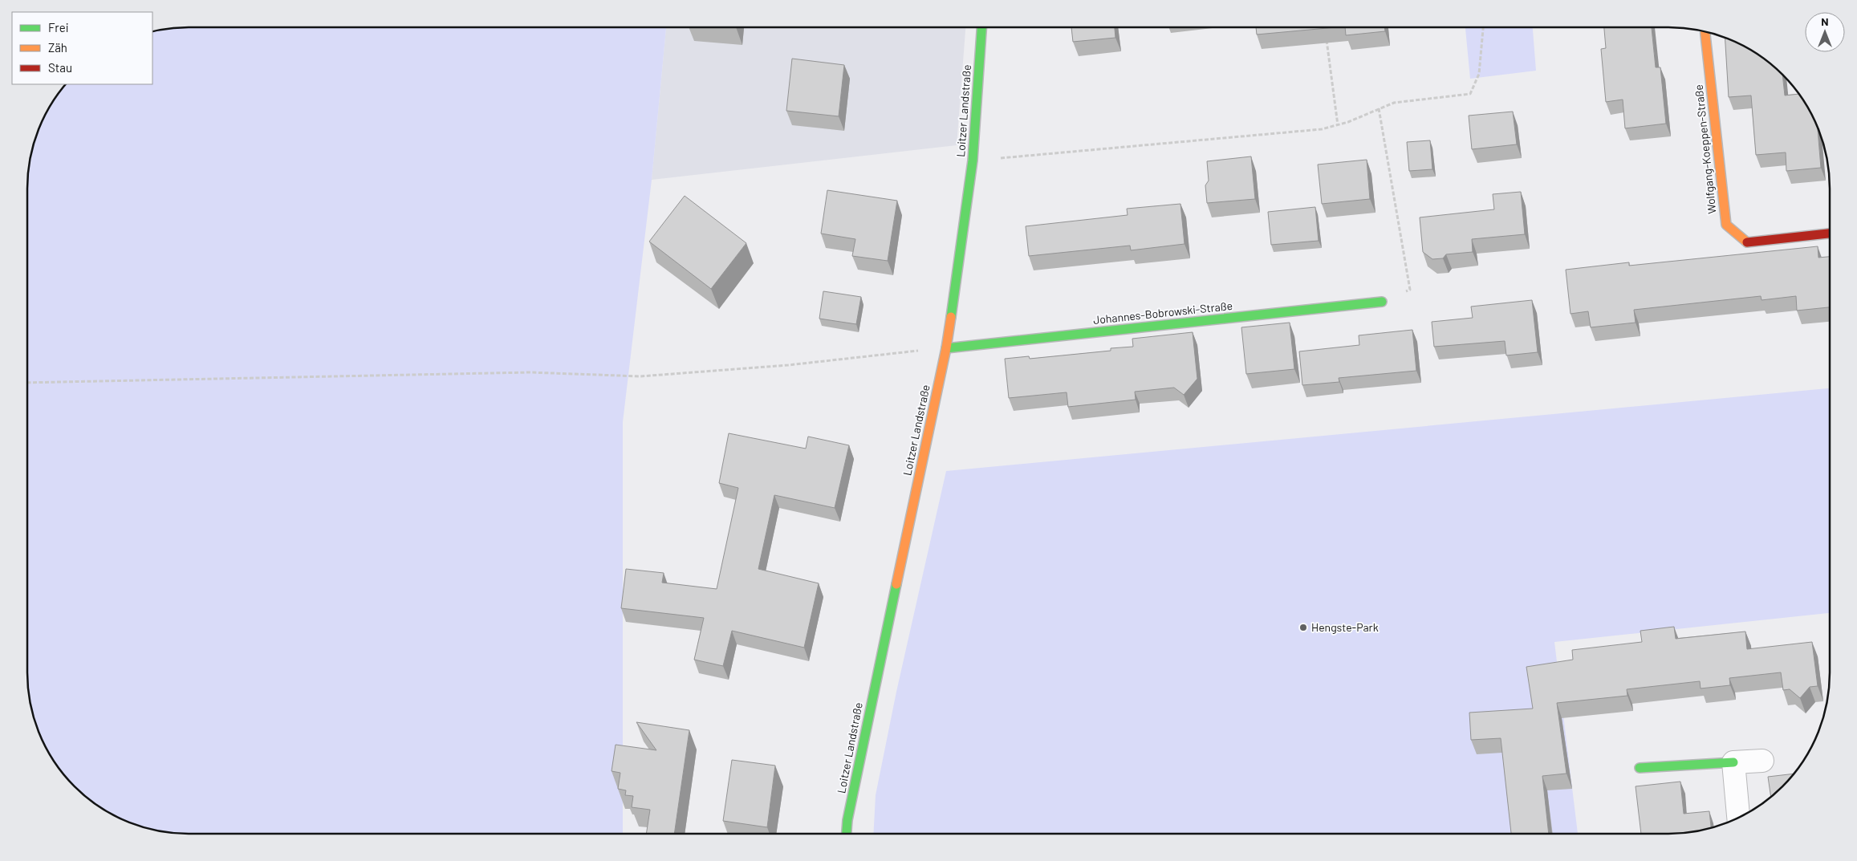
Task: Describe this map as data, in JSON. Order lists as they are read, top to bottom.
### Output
{
  "streets": {
    "street": ["Loitzer Landstraße", "Wolfgang-Koeppen-Straße", "Johannes-Bobrowski-Straße"]
  },
  "crossings": [
    ["Loitzer Landstraße", "Johannes-Bobrowski-Straße"]
  ],
  "places": ["Hengste-Park"],
  "legend": ["Frei", "Zäh", "Stau"],
  "north": "top"
}
